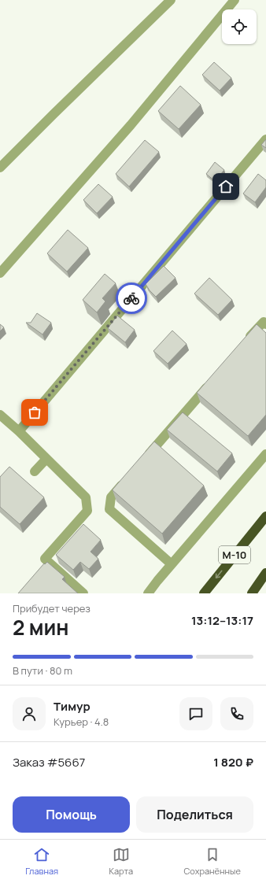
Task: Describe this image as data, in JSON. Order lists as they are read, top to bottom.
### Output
{
  "streets": {
    "highway": ["М-10"]
  },
  "page": {
    "heading": ["2 мин", "Прибудет через", "13:12–13:17"],
    "panel": [
      "Тимур",
      "Курьер · 4.8",
      "Заказ #5667",
      "1 820 ₽"
    ],
    "bar": "В пути · 80 m",
    "buttons": ["Помощь", "Поделиться"],
    "tabs": ["Главная", "Карта", "Сохранённые"]
  }
}
